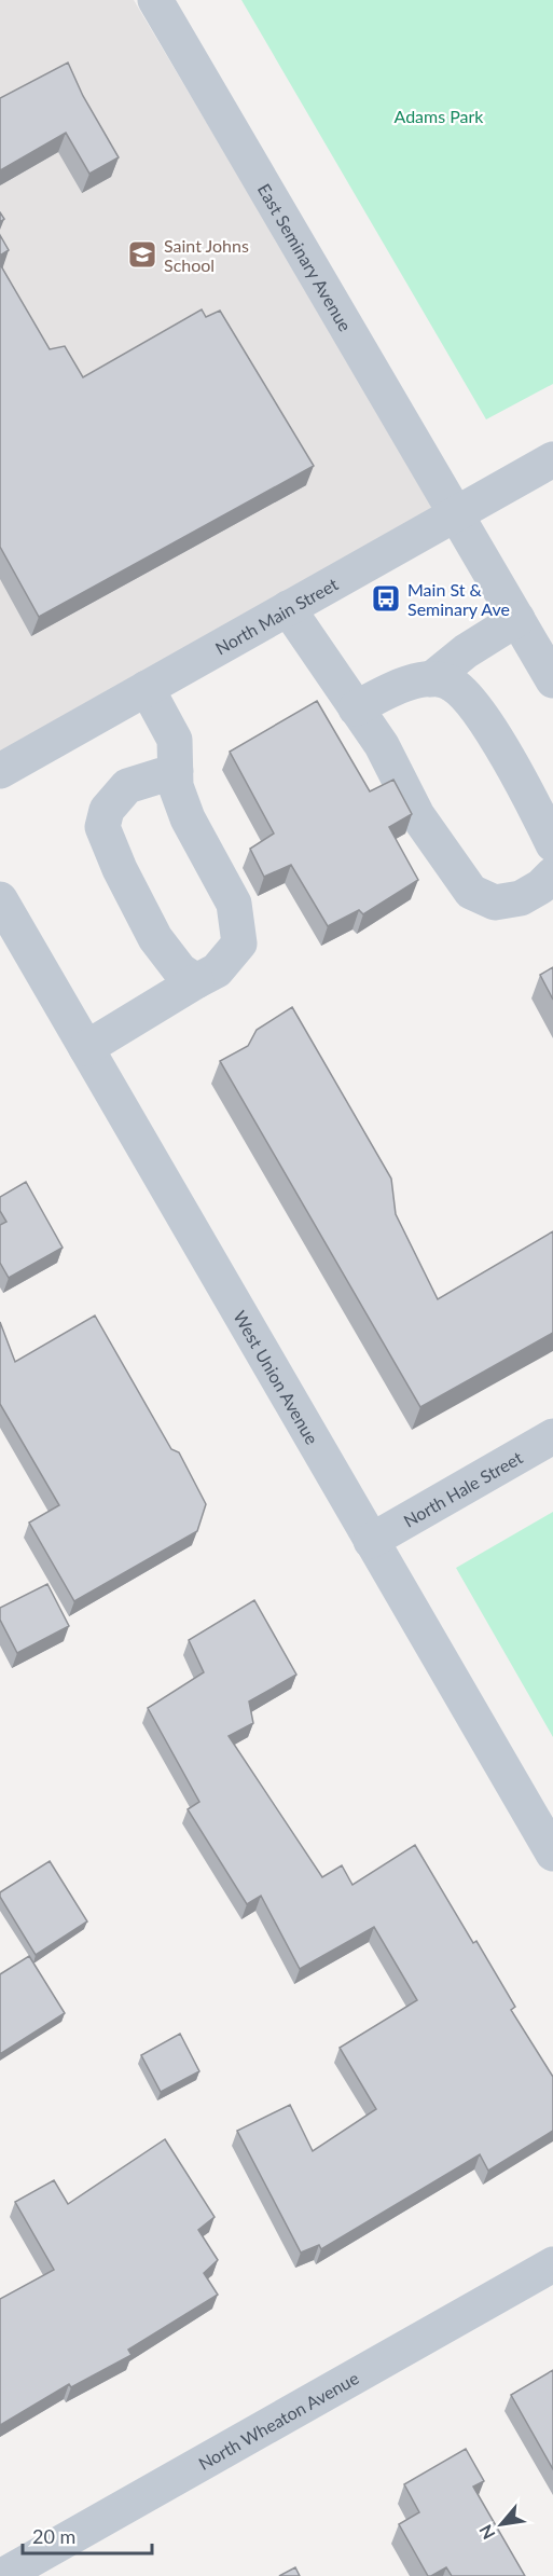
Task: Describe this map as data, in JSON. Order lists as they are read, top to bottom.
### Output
{
  "streets": {
    "street": [
      "East Seminary Avenue",
      "North Main Street",
      "West Union Avenue",
      "North Hale Street",
      "North Wheaton Avenue"
    ]
  },
  "crossings": [
    ["East Seminary Avenue", "North Main Street"],
    ["West Union Avenue", "North Hale Street"]
  ],
  "parks": ["Adams Park"],
  "places": {
    "school or university": ["Saint Johns School"],
    "bus stop": ["Main St & Seminary Ave"]
  },
  "scale_bar": "20 m",
  "north": "bottom left"
}
